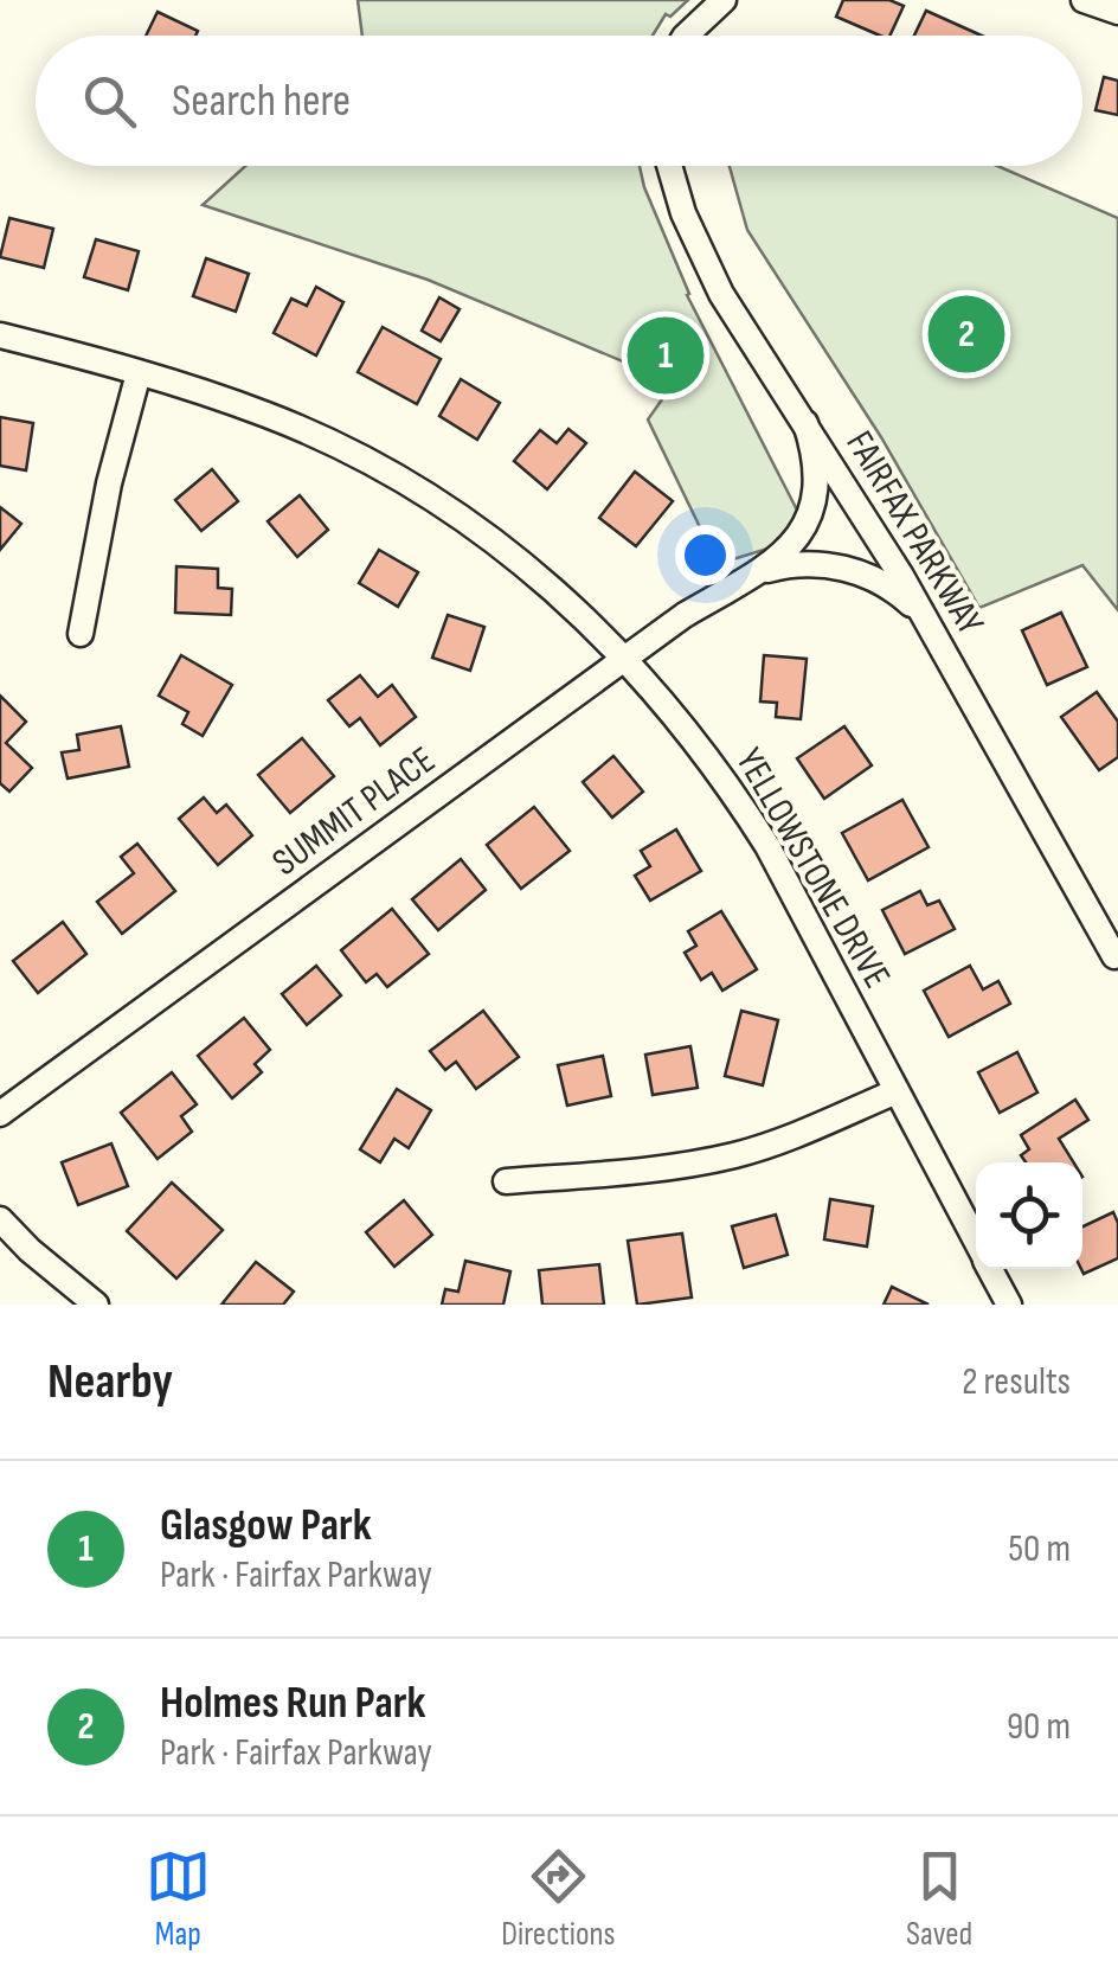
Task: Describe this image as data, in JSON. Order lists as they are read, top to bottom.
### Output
{
  "streets": {
    "street": ["FAIRFAX PARKWAY", "SUMMIT PLACE", "YELLOWSTONE DRIVE"]
  },
  "crossings": [
    ["FAIRFAX PARKWAY", "SUMMIT PLACE"],
    ["SUMMIT PLACE", "YELLOWSTONE DRIVE"]
  ],
  "page": {
    "search": "Search here",
    "pins": ["2", "1"],
    "heading": ["Nearby", "2 results"],
    "list": [
      {
        "mark": "1",
        "name": "Glasgow Park",
        "note": "Park · Fairfax Parkway",
        "value": "50 m"
      },
      {
        "mark": "2",
        "name": "Holmes Run Park",
        "note": "Park · Fairfax Parkway",
        "value": "90 m"
      }
    ],
    "nav": ["Map", "Directions", "Saved"]
  }
}
